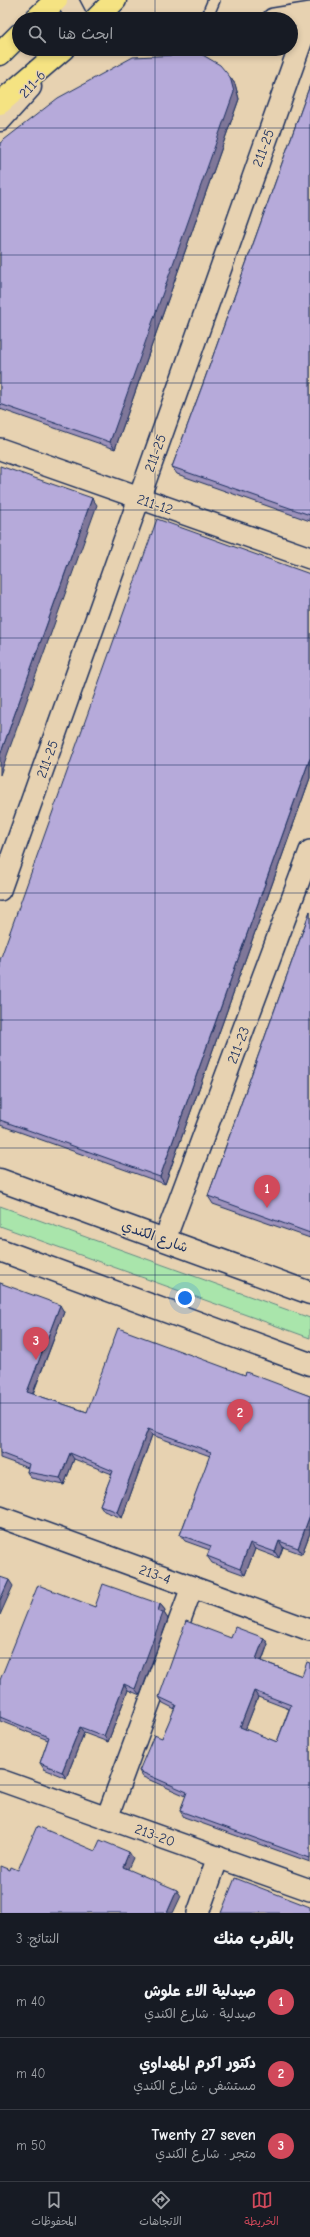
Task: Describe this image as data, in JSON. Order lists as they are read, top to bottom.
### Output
{
  "streets": {
    "street": [
      "211-6",
      "211-25",
      "211-12",
      "211-23",
      "شارع الكندي",
      "213-4",
      "213-20"
    ]
  },
  "crossings": [
    ["211-25", "211-12"],
    ["211-23", "شارع الكندي"]
  ],
  "page": {
    "search": "ابحث هنا",
    "pins": ["1", "3", "2"],
    "heading": ["بالقرب منك", "النتائج: 3"],
    "list": [
      {
        "mark": "1",
        "name": "صيدلية الاء علوش",
        "note": "صيدلية · شارع الكندي",
        "value": "40 m"
      },
      {
        "mark": "2",
        "name": "دكتور اكرم المهداوي",
        "note": "مستشفى · شارع الكندي",
        "value": "40 m"
      },
      {
        "mark": "3",
        "name": "Twenty 27 seven",
        "note": "متجر · شارع الكندي",
        "value": "50 m"
      }
    ],
    "nav": ["الخريطة", "الاتجاهات", "المحفوظات"]
  }
}
